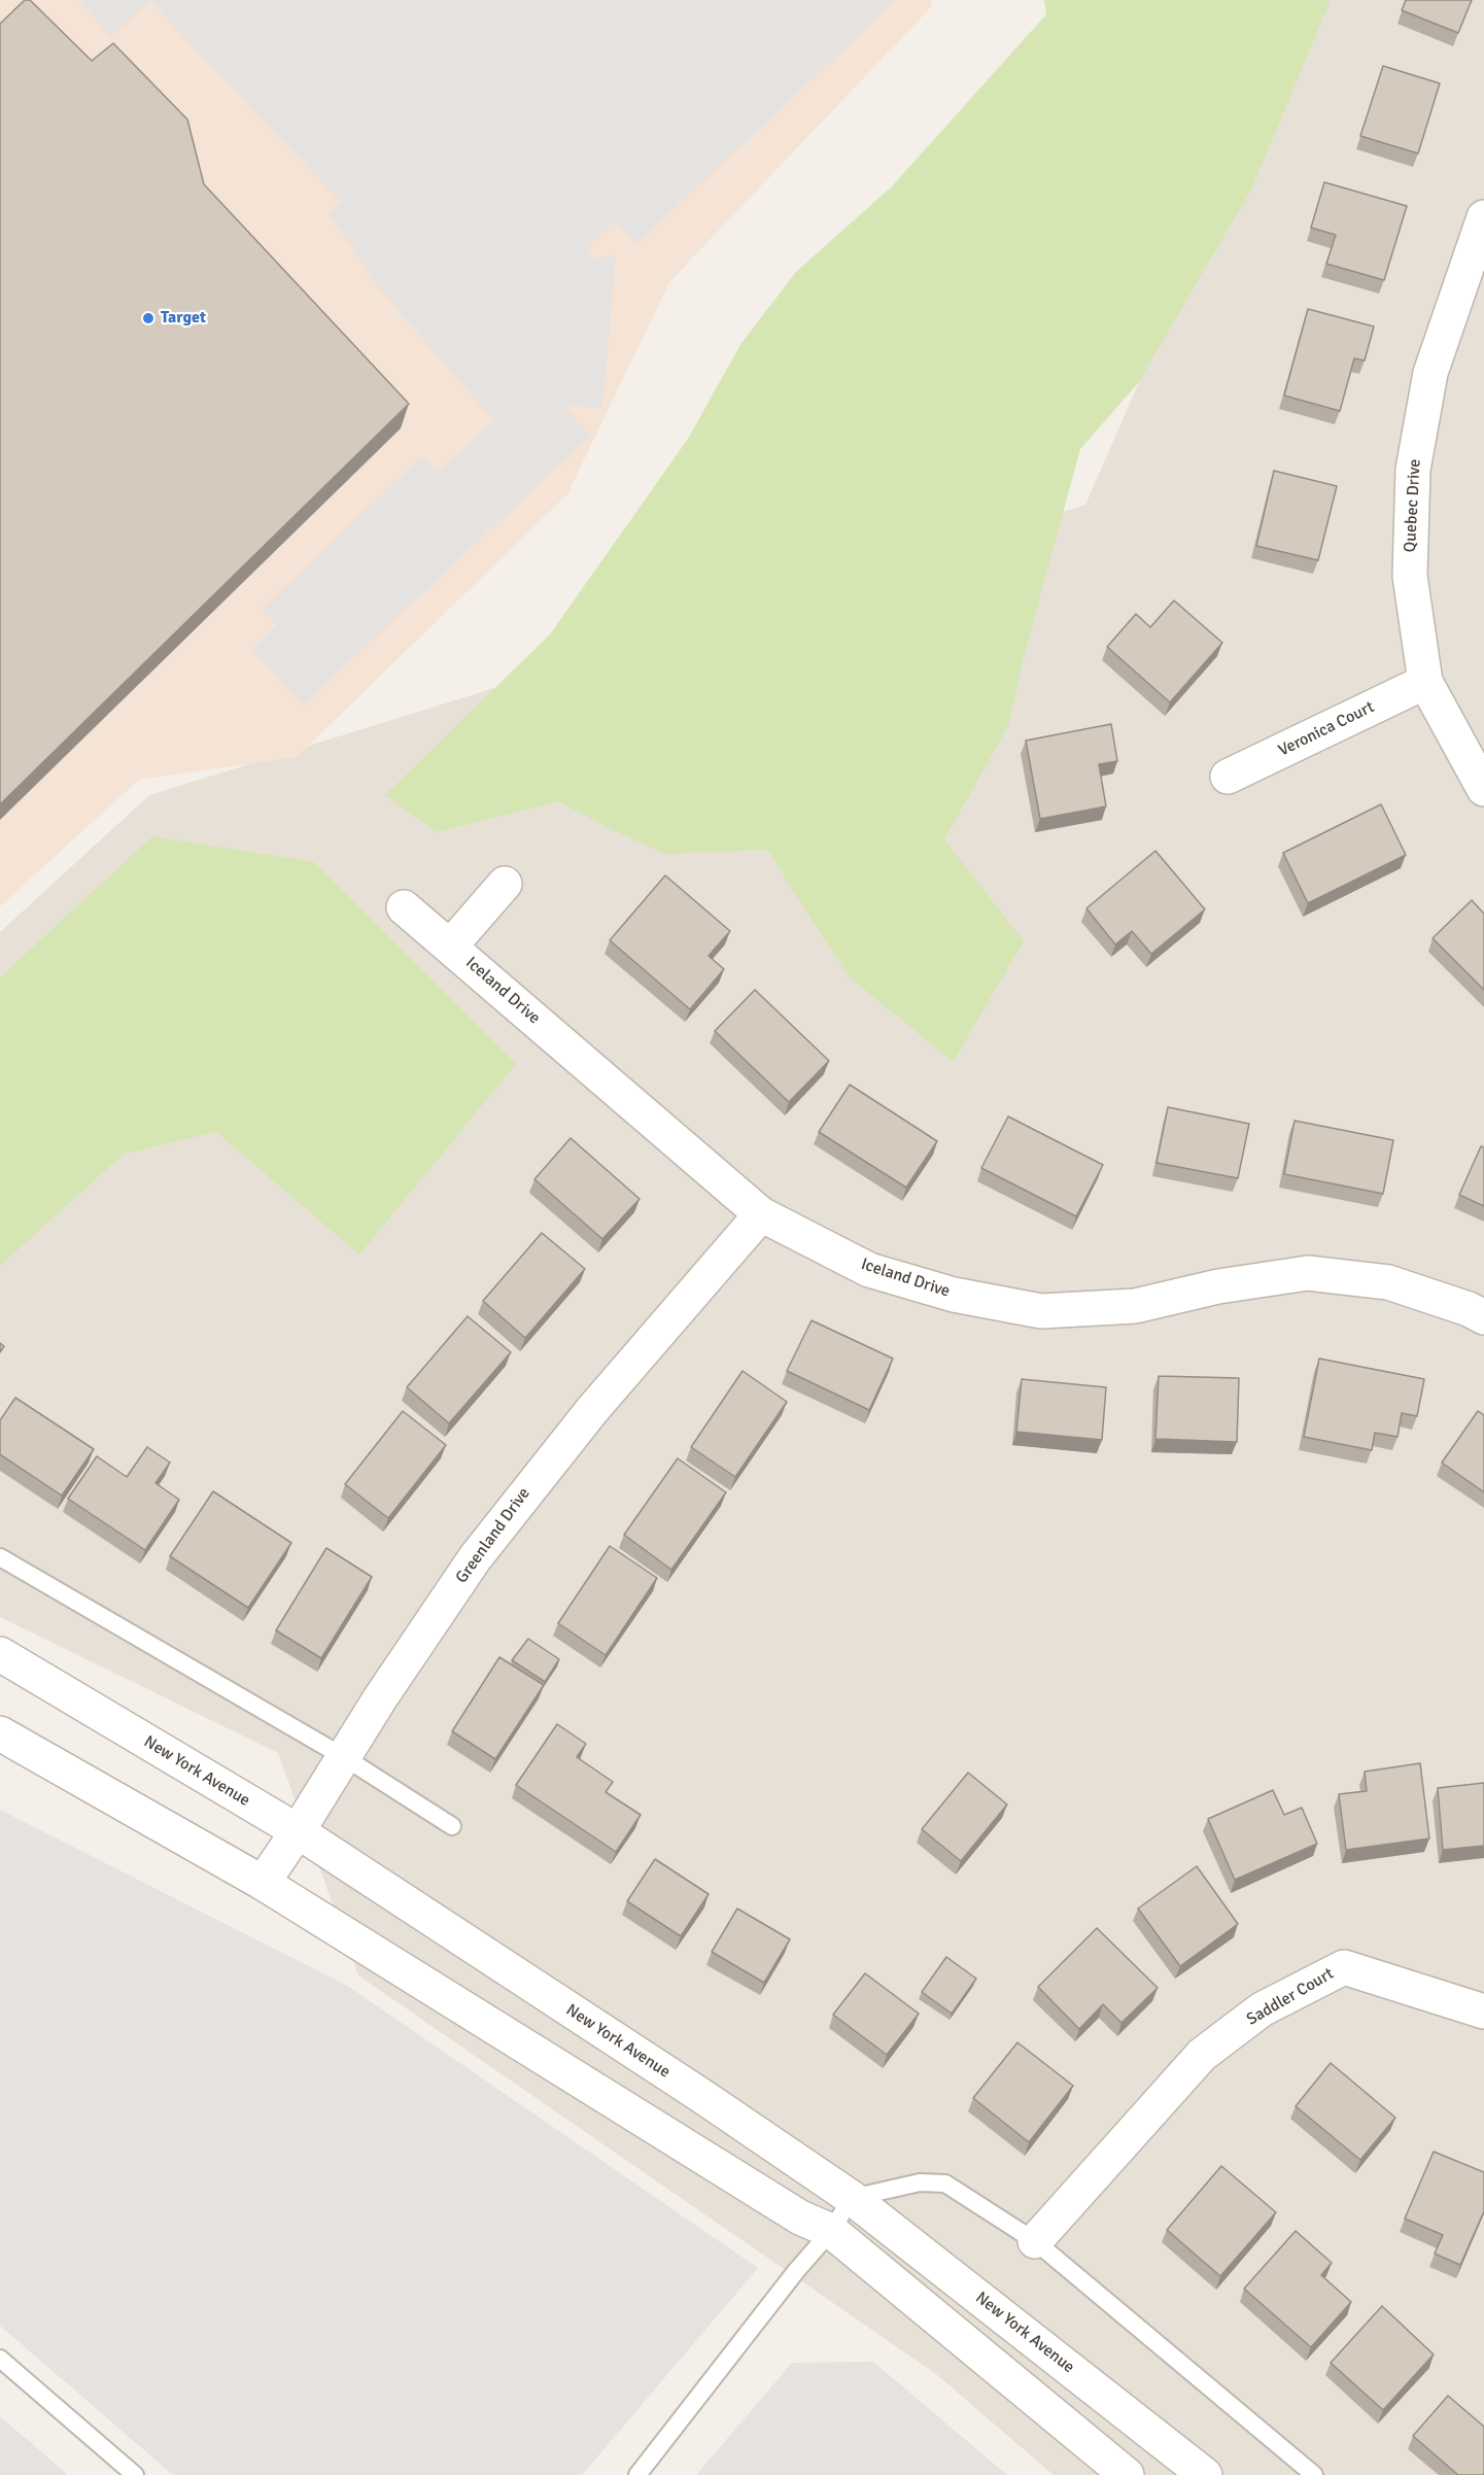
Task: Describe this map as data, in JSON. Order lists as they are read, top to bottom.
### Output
{
  "streets": {
    "street": [
      "Quebec Drive",
      "Veronica Court",
      "Iceland Drive",
      "Greenland Drive",
      "New York Avenue",
      "Saddler Court"
    ]
  },
  "crossings": [
    ["Quebec Drive", "Veronica Court"],
    ["Iceland Drive", "Greenland Drive"],
    ["Greenland Drive", "New York Avenue"]
  ],
  "places": ["Target"]
}
